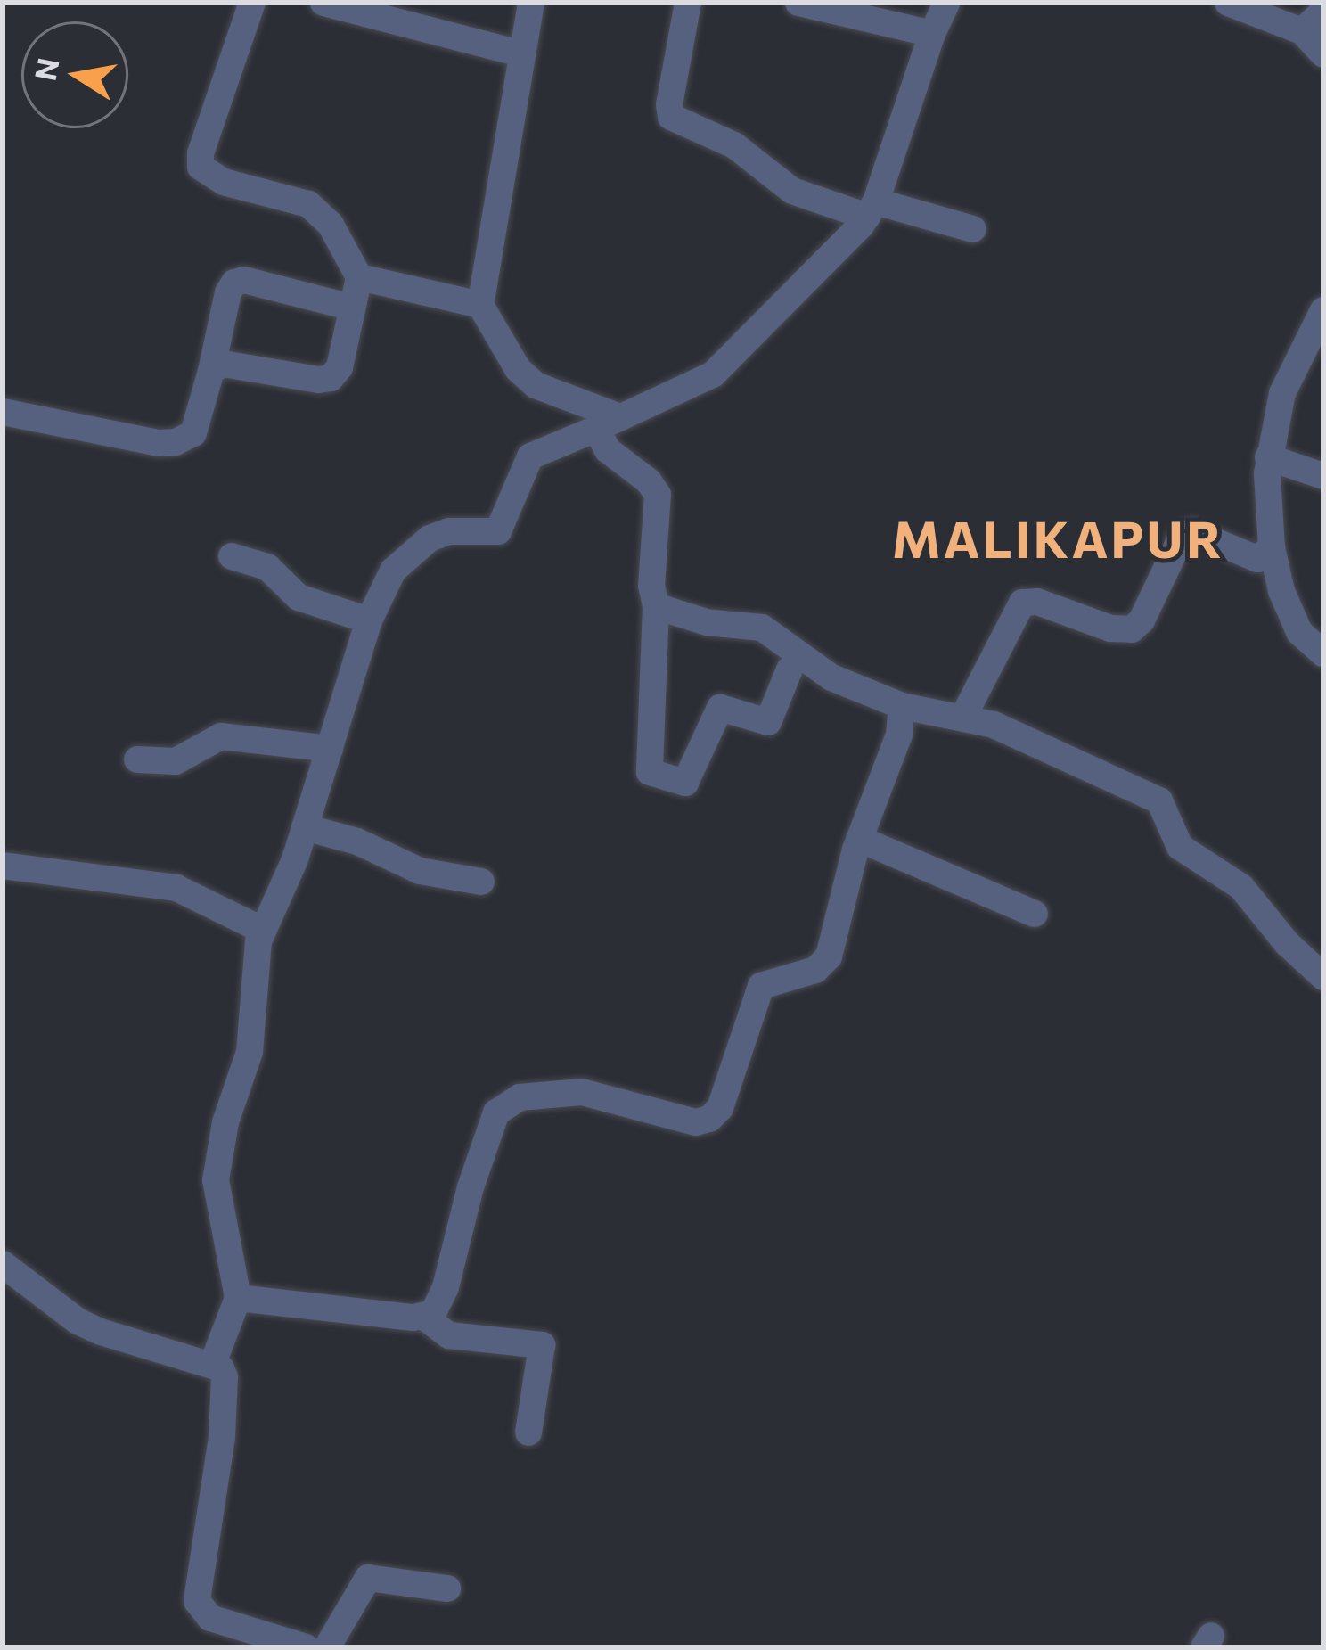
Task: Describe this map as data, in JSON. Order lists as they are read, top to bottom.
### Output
{
  "districts": ["MALIKAPUR"],
  "north": "left"
}
